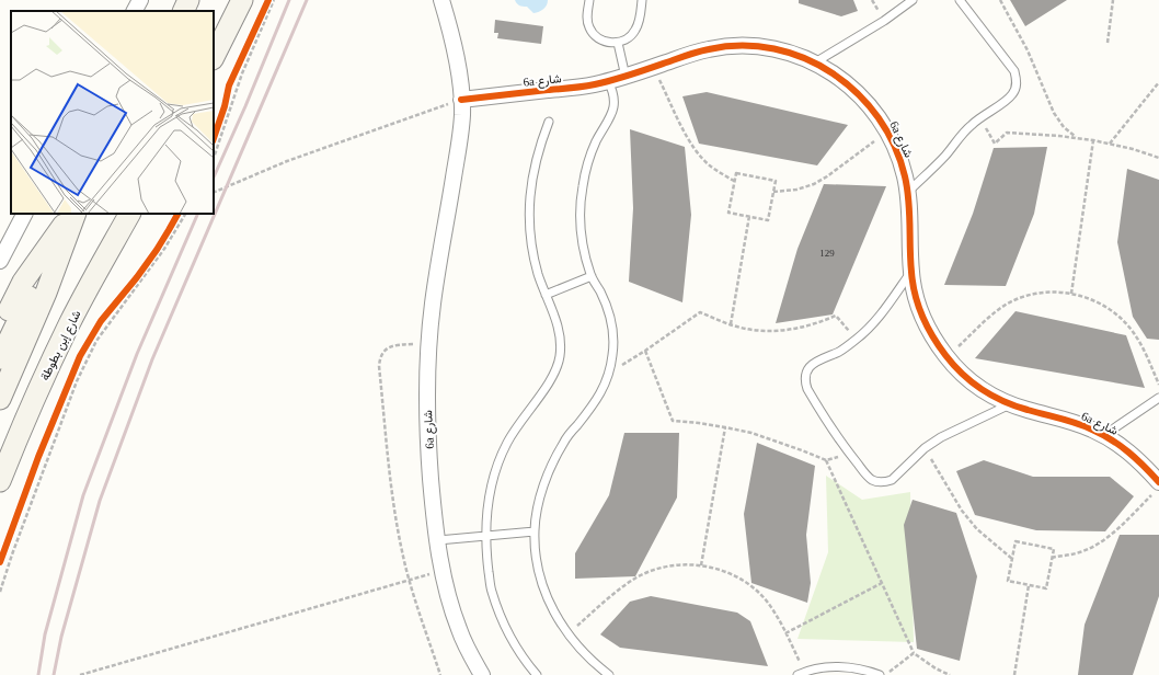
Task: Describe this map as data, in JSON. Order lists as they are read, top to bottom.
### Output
{
  "streets": {
    "main road": ["شارع إبن بطوطة"],
    "street": ["6a شارع"]
  },
  "house_numbers": ["129"]
}
